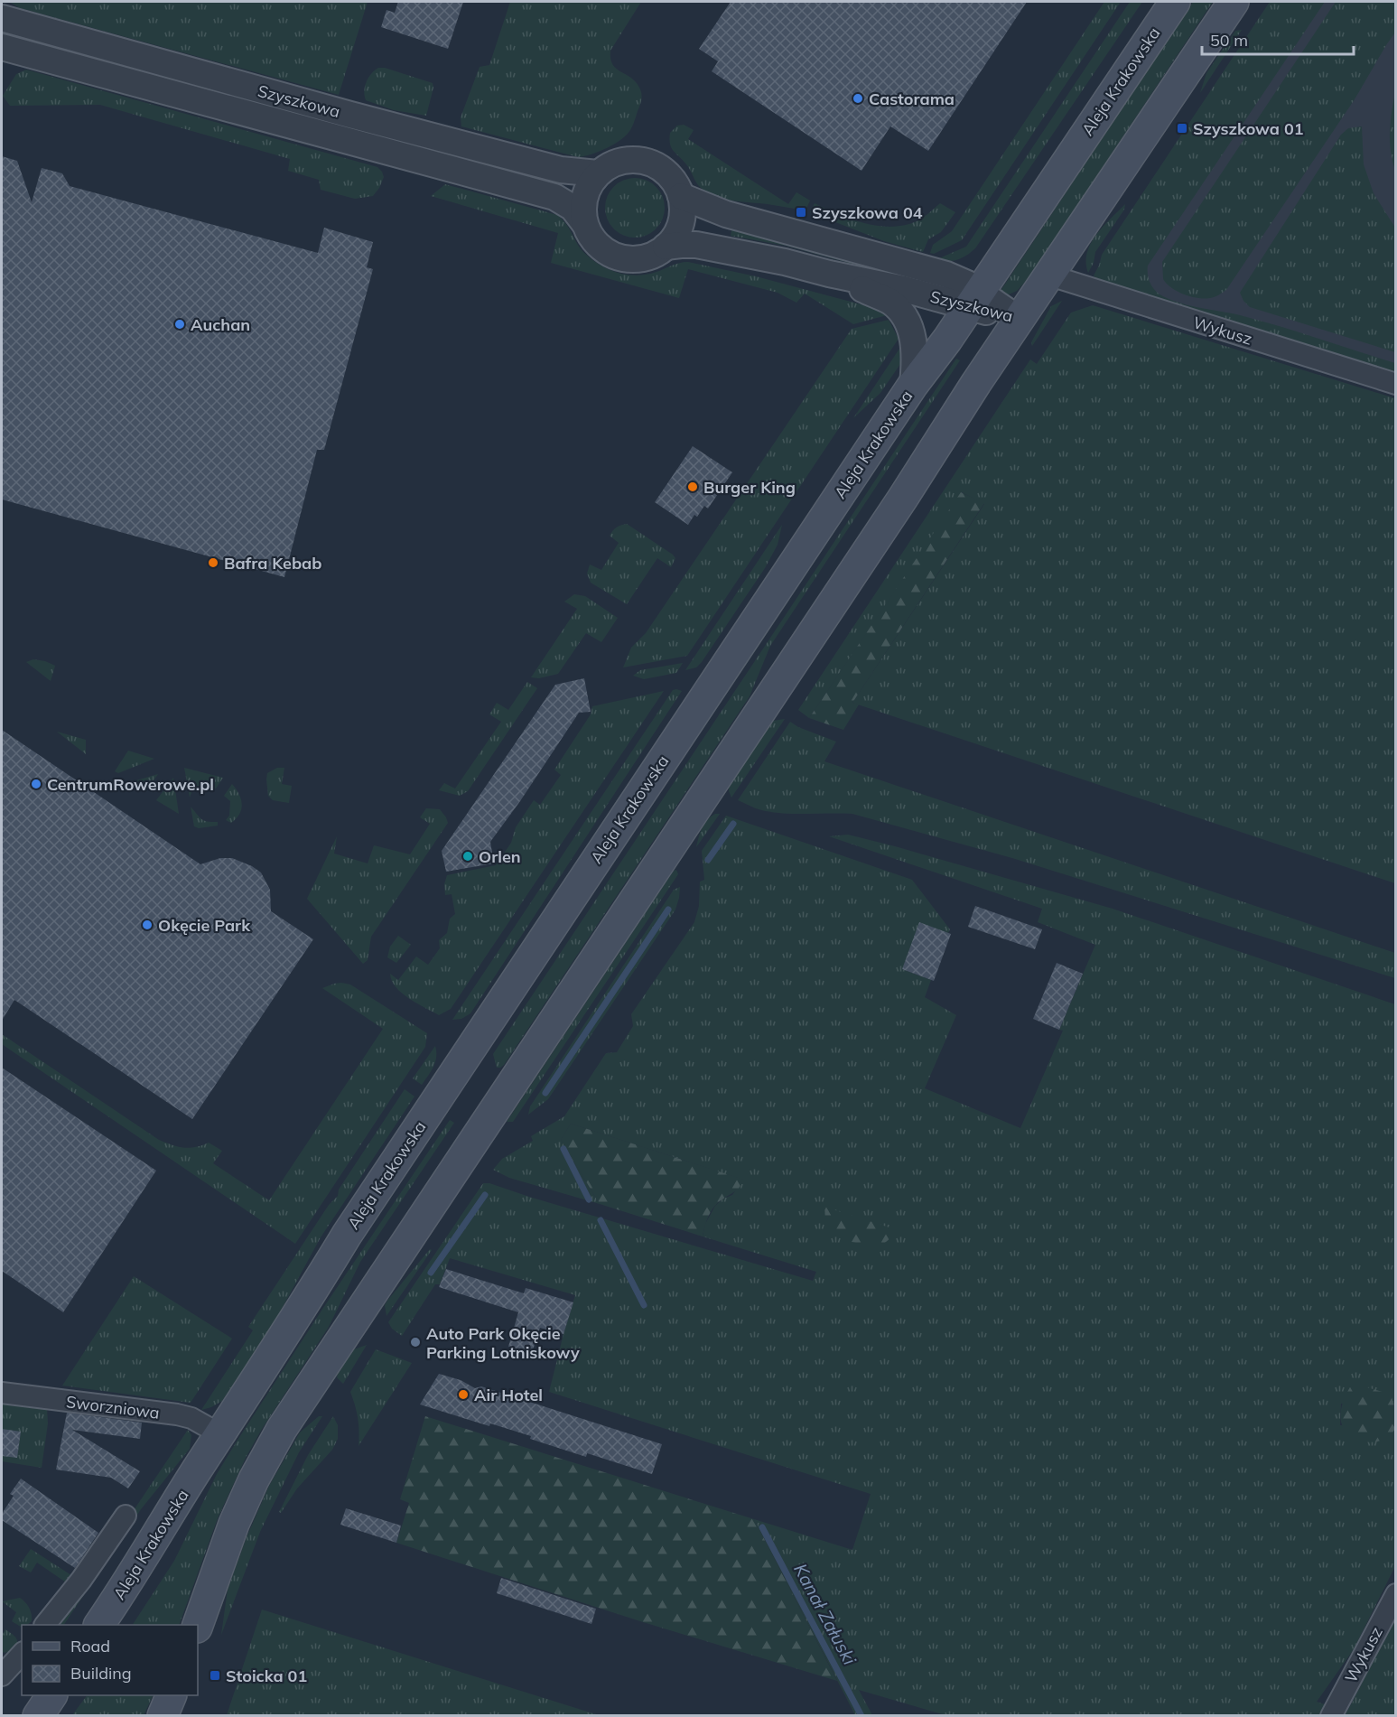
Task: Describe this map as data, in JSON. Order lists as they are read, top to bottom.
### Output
{
  "streets": {
    "main road": ["Aleja Krakowska"],
    "street": ["Szyszkowa", "Wykusz", "Sworzniowa"]
  },
  "crossings": [
    ["Aleja Krakowska", "Szyszkowa"],
    ["Aleja Krakowska", "Sworzniowa"]
  ],
  "water": ["Kanał Załuski"],
  "places": {
    "other": [
      "Castorama",
      "Auchan",
      "Burger King",
      "Bafra Kebab",
      "CentrumRowerowe.pl",
      "Orlen",
      "Okęcie Park",
      "Auto Park Okęcie Parking Lotniskowy",
      "Air Hotel"
    ],
    "transit": ["Szyszkowa 01", "Szyszkowa 04", "Stoicka 01"]
  },
  "legend": ["Road", "Building"],
  "scale_bar": "50 m"
}
